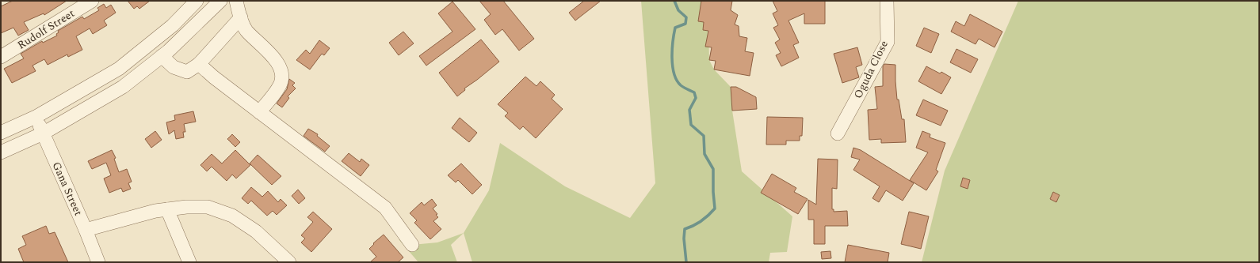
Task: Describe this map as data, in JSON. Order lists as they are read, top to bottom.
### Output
{
  "streets": {
    "street": ["Rudolf Street", "Oguda Close", "Gana Street"]
  }
}
